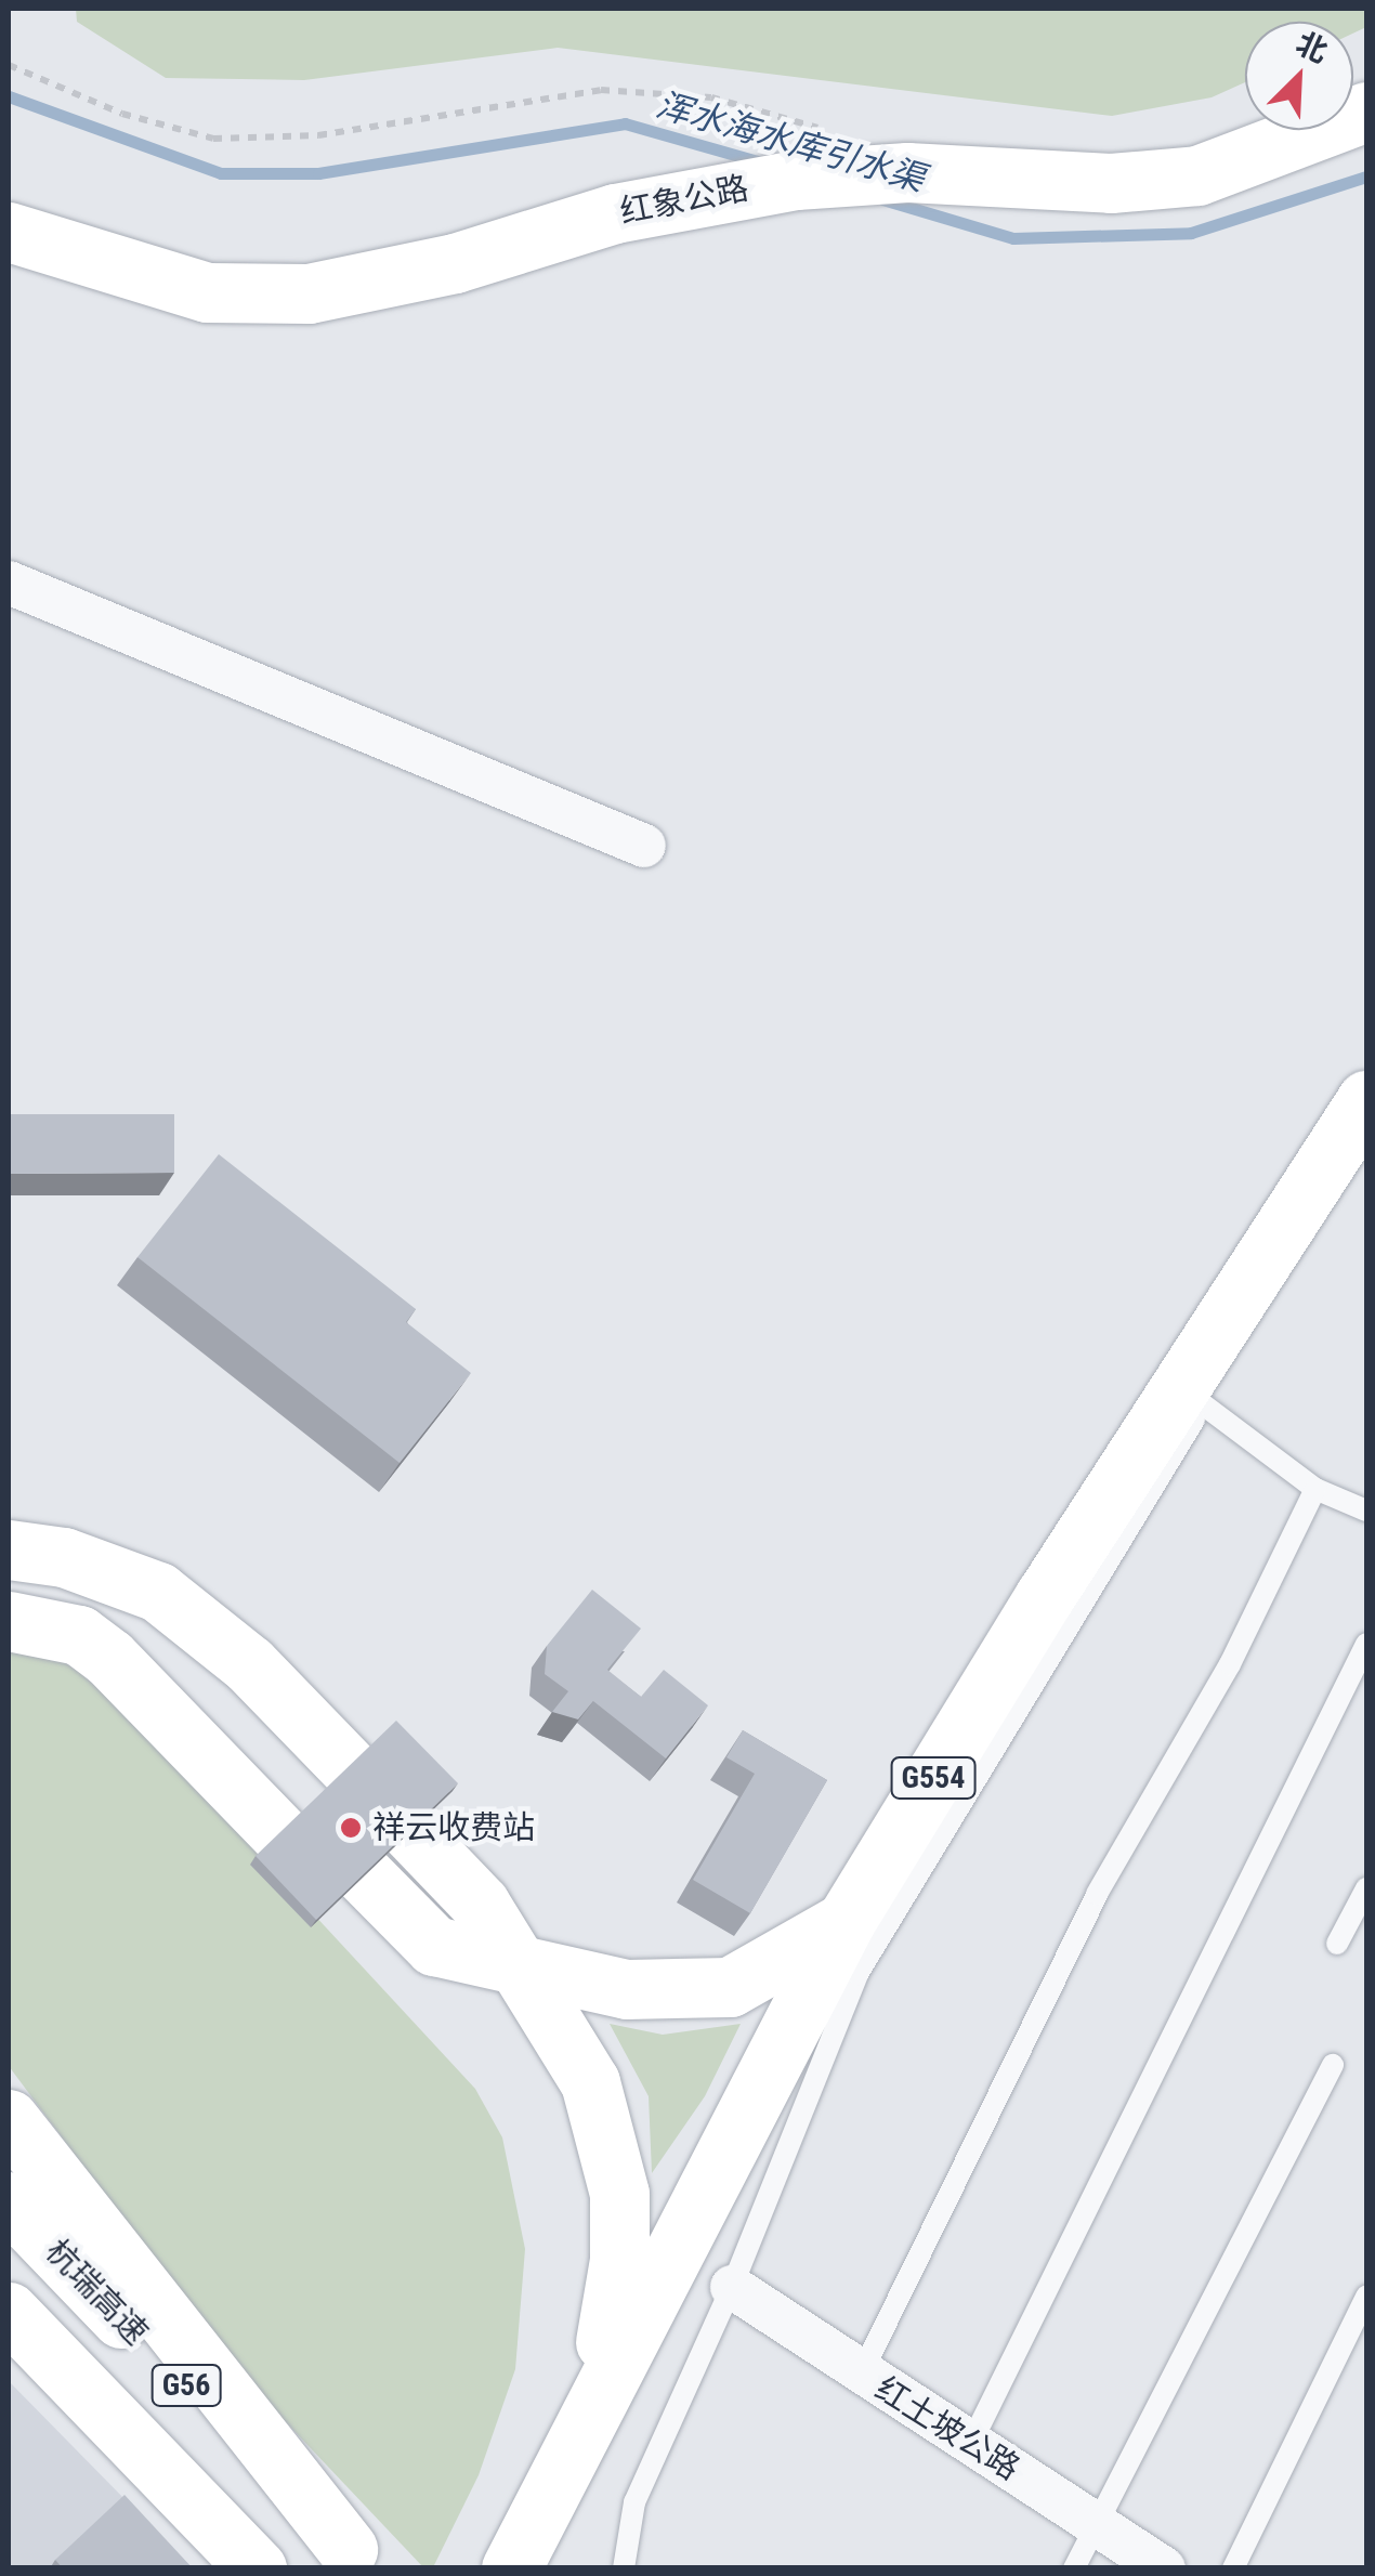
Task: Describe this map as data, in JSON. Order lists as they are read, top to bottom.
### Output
{
  "streets": {
    "main road": [
      "红象公路",
      "G554",
      "杭瑞高速",
      "G56"
    ],
    "street": ["红土坡公路"]
  },
  "water": ["浑水海水库引水渠"],
  "places": ["祥云收费站"],
  "north": "top right"
}
